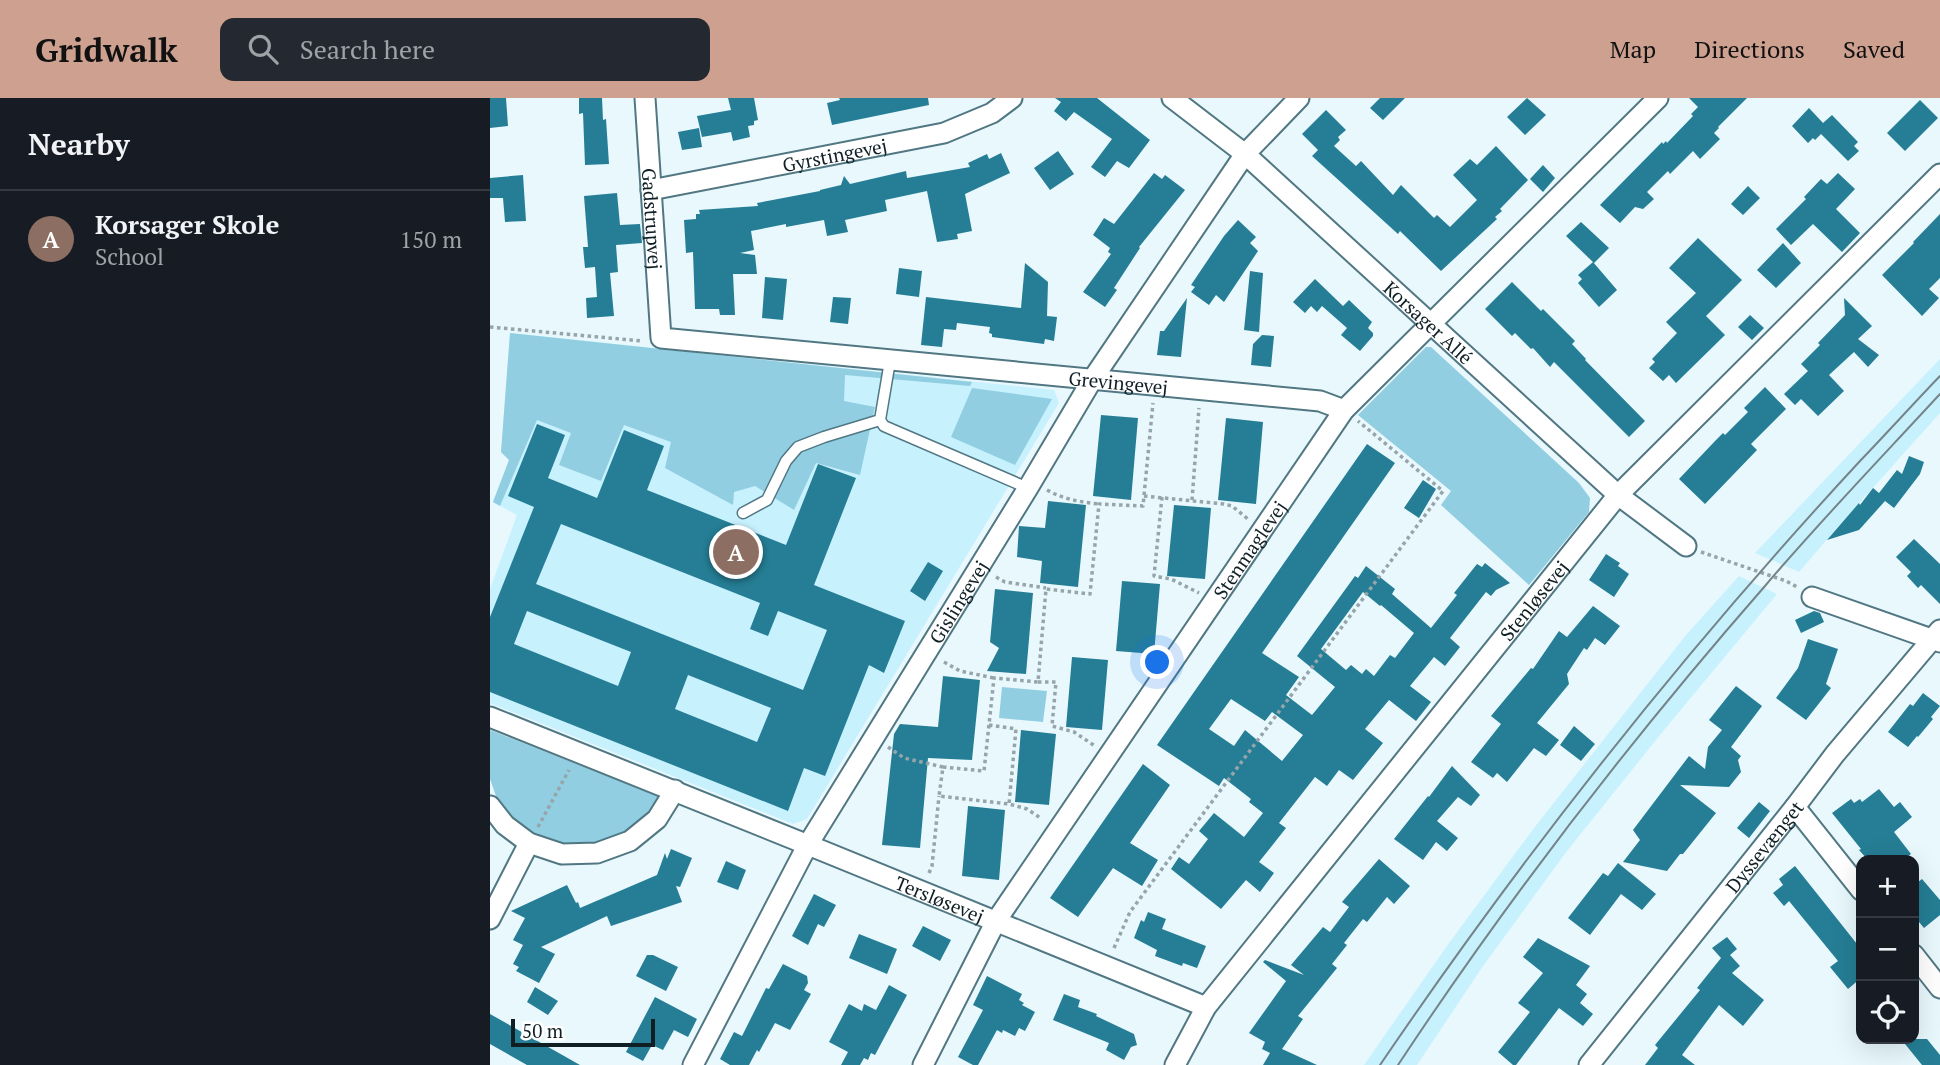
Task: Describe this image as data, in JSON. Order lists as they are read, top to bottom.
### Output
{
  "streets": {
    "street": [
      "Gyrstingevej",
      "Gadstrupvej",
      "Korsager Allé",
      "Grevingevej",
      "Stenmaglevej",
      "Stenløsevej",
      "Gislingevej",
      "Dyssevænget",
      "Tersløsevej"
    ]
  },
  "crossings": [
    ["Gyrstingevej", "Gadstrupvej"],
    ["Gadstrupvej", "Grevingevej"],
    ["Korsager Allé", "Stenmaglevej"],
    ["Korsager Allé", "Stenløsevej"],
    ["Korsager Allé", "Gislingevej"],
    ["Grevingevej", "Stenmaglevej"],
    ["Grevingevej", "Gislingevej"],
    ["Stenmaglevej", "Tersløsevej"],
    ["Stenløsevej", "Tersløsevej"],
    ["Gislingevej", "Tersløsevej"]
  ],
  "scale_bar": "50 m",
  "page": {
    "header": "Gridwalk",
    "search": "Search here",
    "nav": ["Map", "Directions", "Saved"],
    "heading": "Nearby",
    "list": [
      {
        "mark": "A",
        "name": "Korsager Skole",
        "note": "School",
        "value": "150 m"
      }
    ],
    "pins": "A",
    "map_buttons": ["+", "−"],
    "scale": "50 m"
  }
}
